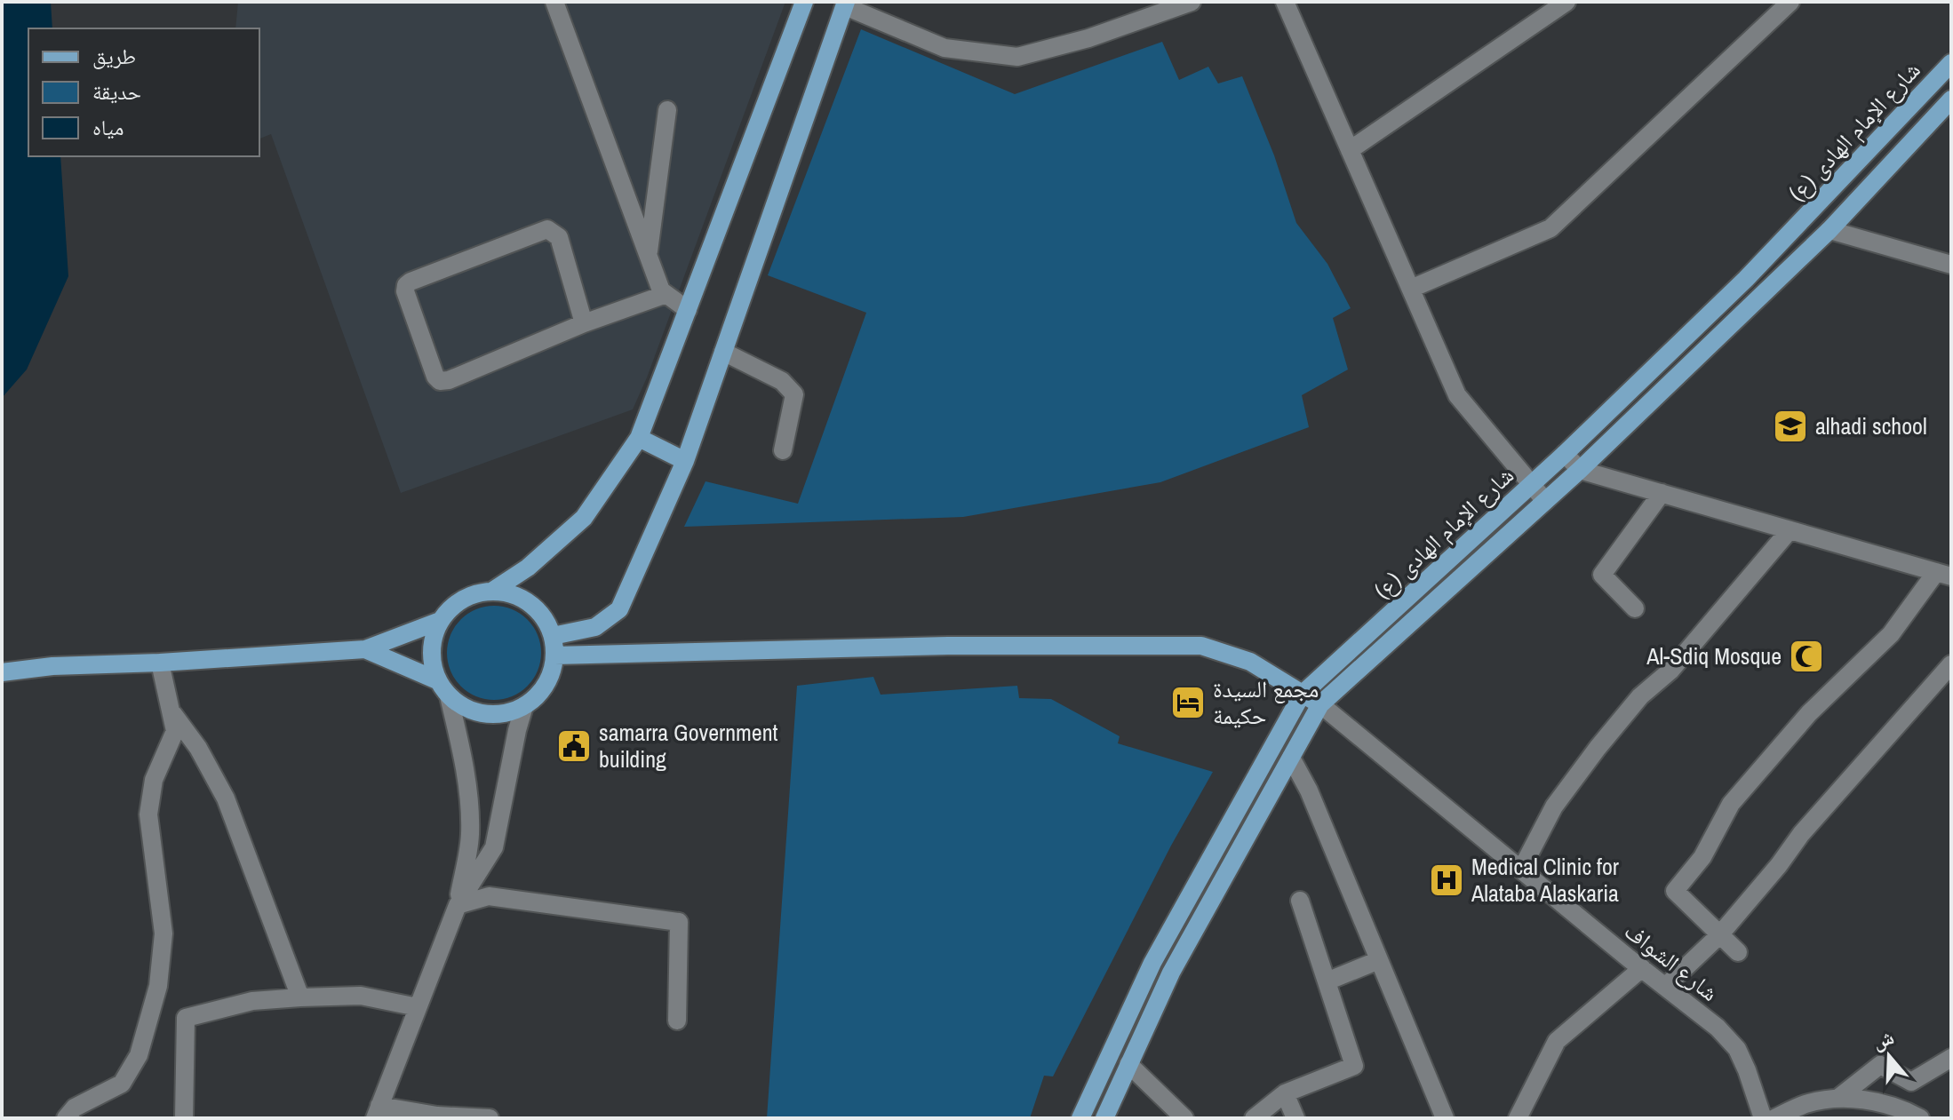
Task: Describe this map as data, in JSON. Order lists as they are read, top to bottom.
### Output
{
  "streets": {
    "main road": ["شارع الإمام الهادی (ع)"],
    "street": ["شارع الشواف"]
  },
  "crossings": [
    ["شارع الإمام الهادی (ع)", "شارع الشواف"]
  ],
  "places": {
    "school or university": ["alhadi school"],
    "mosque": ["Al-Sdiq Mosque"],
    "hotel": ["مجمع السيدة حكيمة"],
    "public building": ["samarra Government building"],
    "hospital": ["Medical Clinic for Alataba Alaskaria"]
  },
  "legend": ["طريق", "حديقة", "مياه"],
  "north": "top"
}
